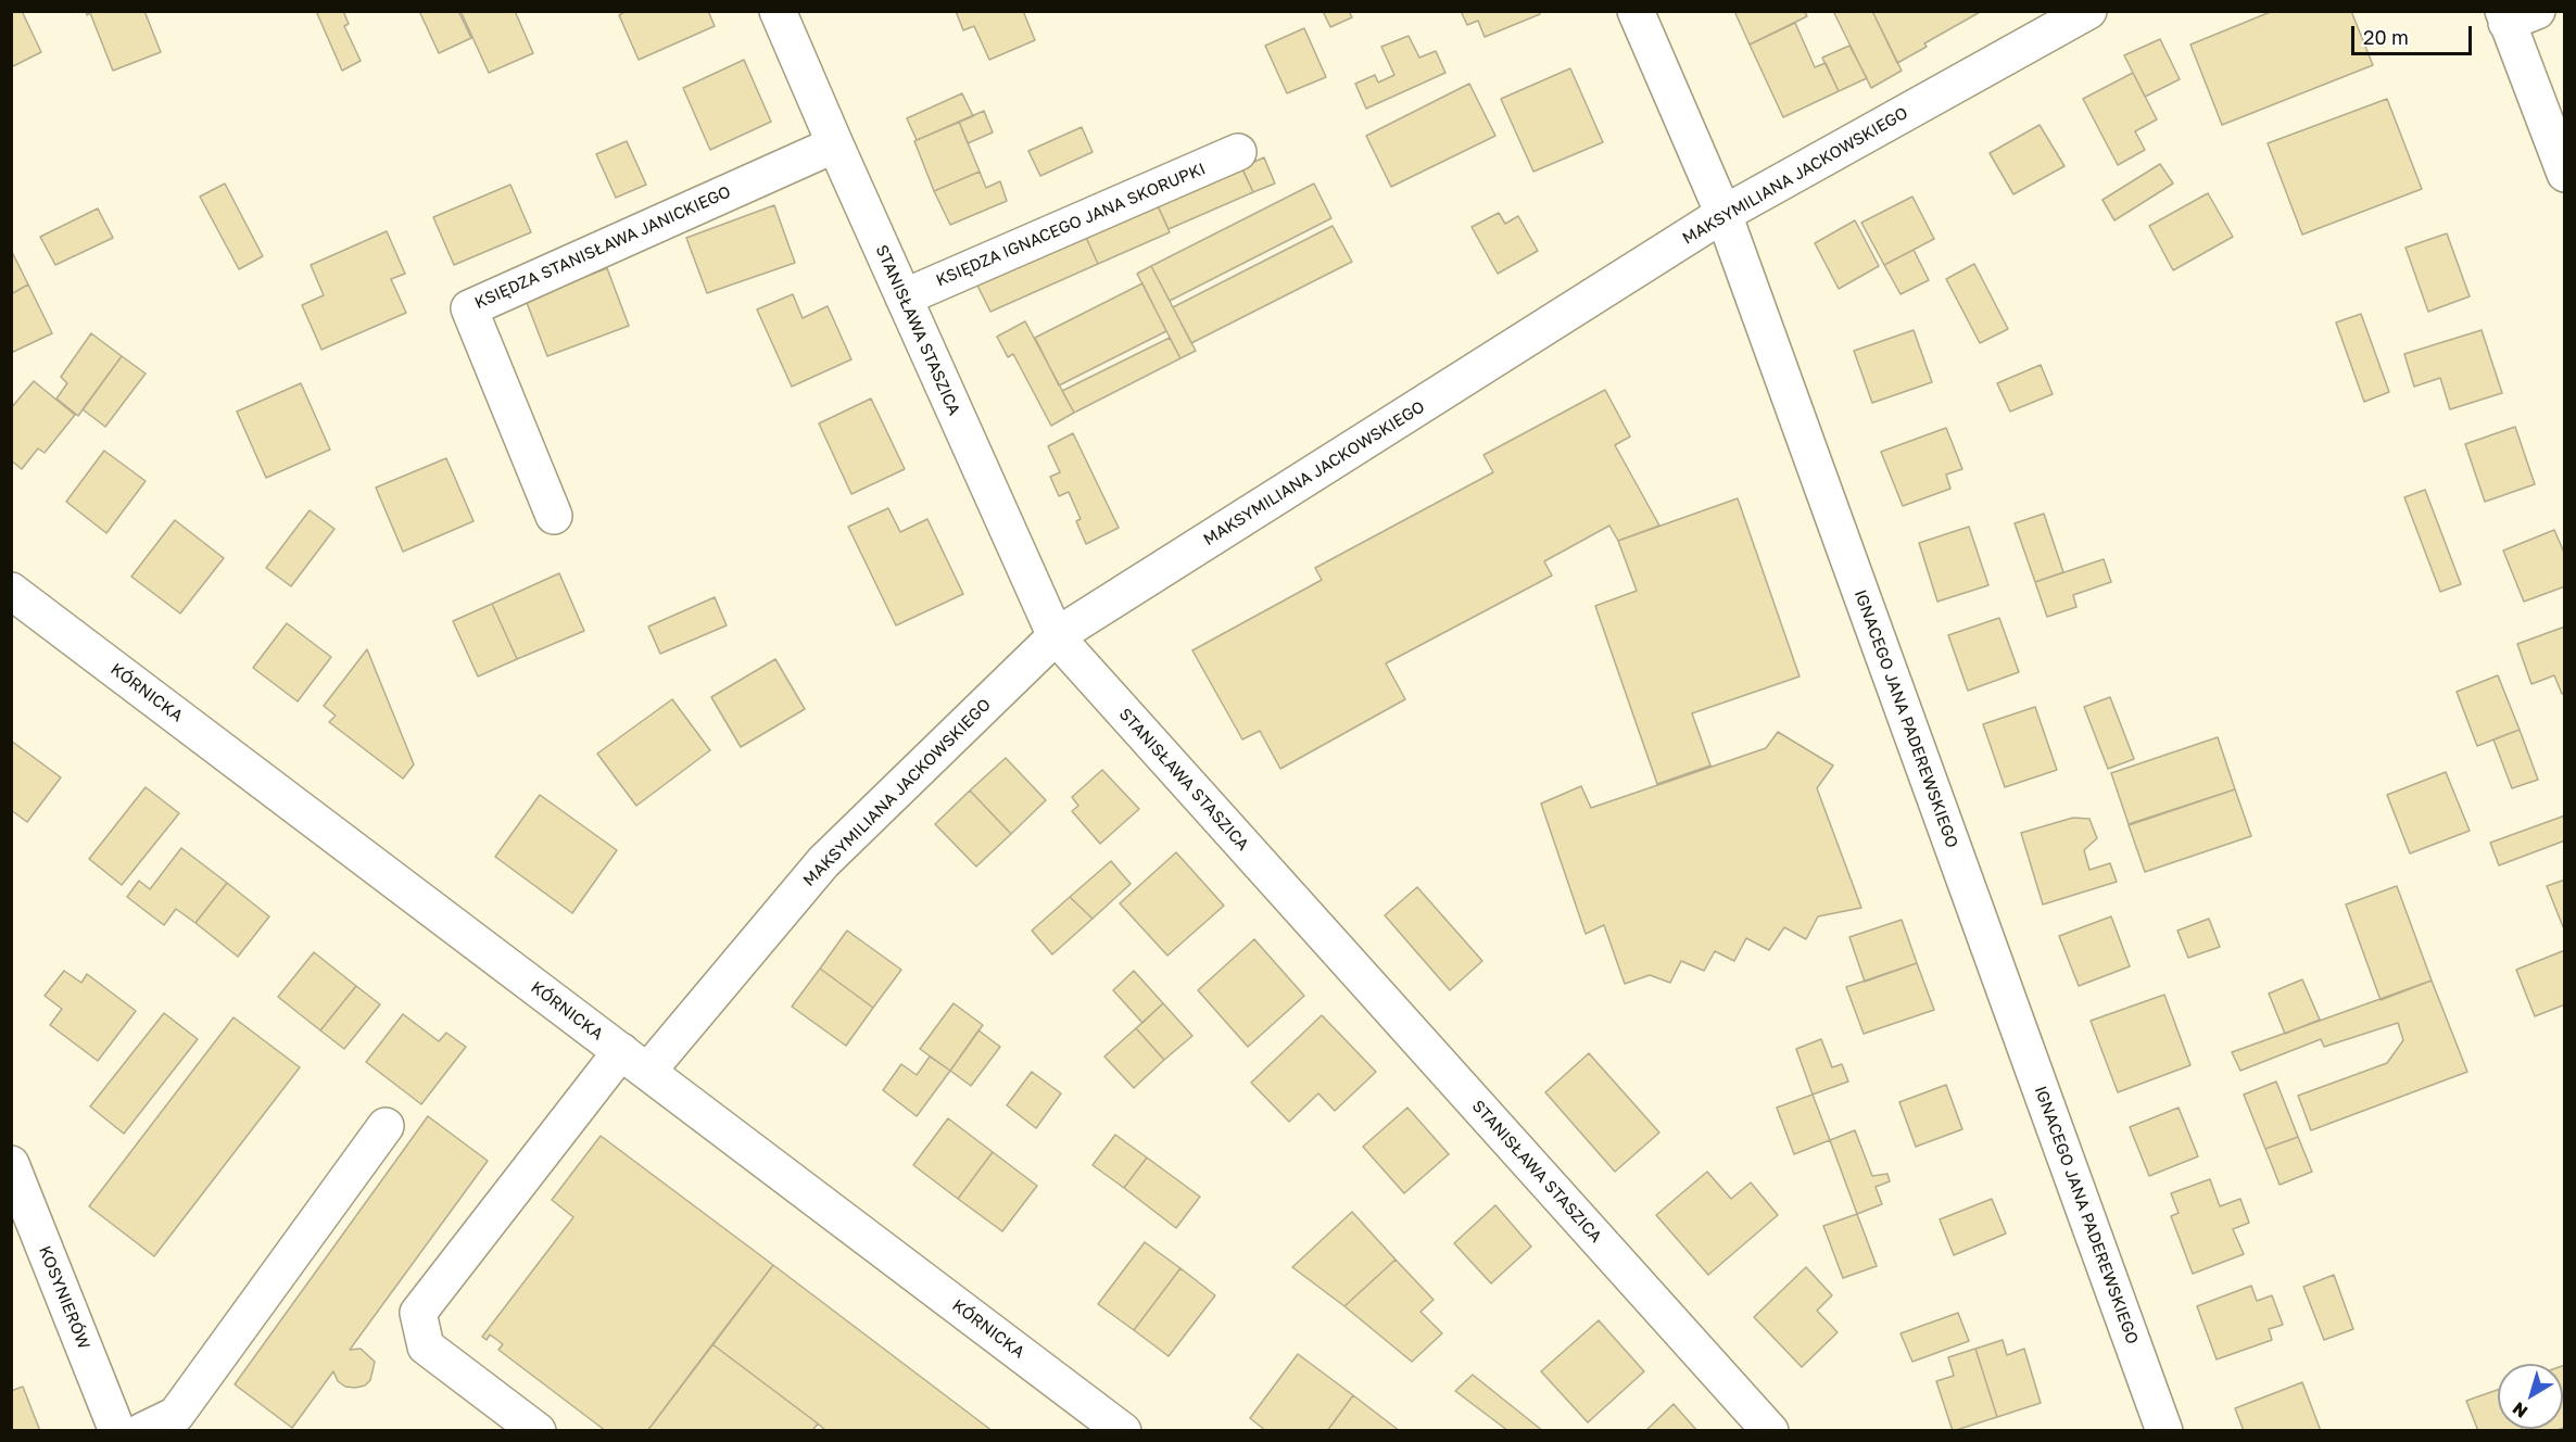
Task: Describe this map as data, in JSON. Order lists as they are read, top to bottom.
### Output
{
  "streets": {
    "street": [
      "MAKSYMILIANA JACKOWSKIEGO",
      "KSIĘDZA IGNACEGO JANA SKORUPKI",
      "KSIĘDZA STANISŁAWA JANICKIEGO",
      "STANISŁAWA STASZICA",
      "KÓRNICKA",
      "IGNACEGO JANA PADEREWSKIEGO",
      "KOSYNIERÓW"
    ]
  },
  "crossings": [
    ["MAKSYMILIANA JACKOWSKIEGO", "STANISŁAWA STASZICA"],
    ["MAKSYMILIANA JACKOWSKIEGO", "KÓRNICKA"],
    ["MAKSYMILIANA JACKOWSKIEGO", "IGNACEGO JANA PADEREWSKIEGO"],
    ["KSIĘDZA IGNACEGO JANA SKORUPKI", "STANISŁAWA STASZICA"],
    ["KSIĘDZA STANISŁAWA JANICKIEGO", "STANISŁAWA STASZICA"]
  ],
  "scale_bar": "20 m",
  "north": "bottom left"
}
